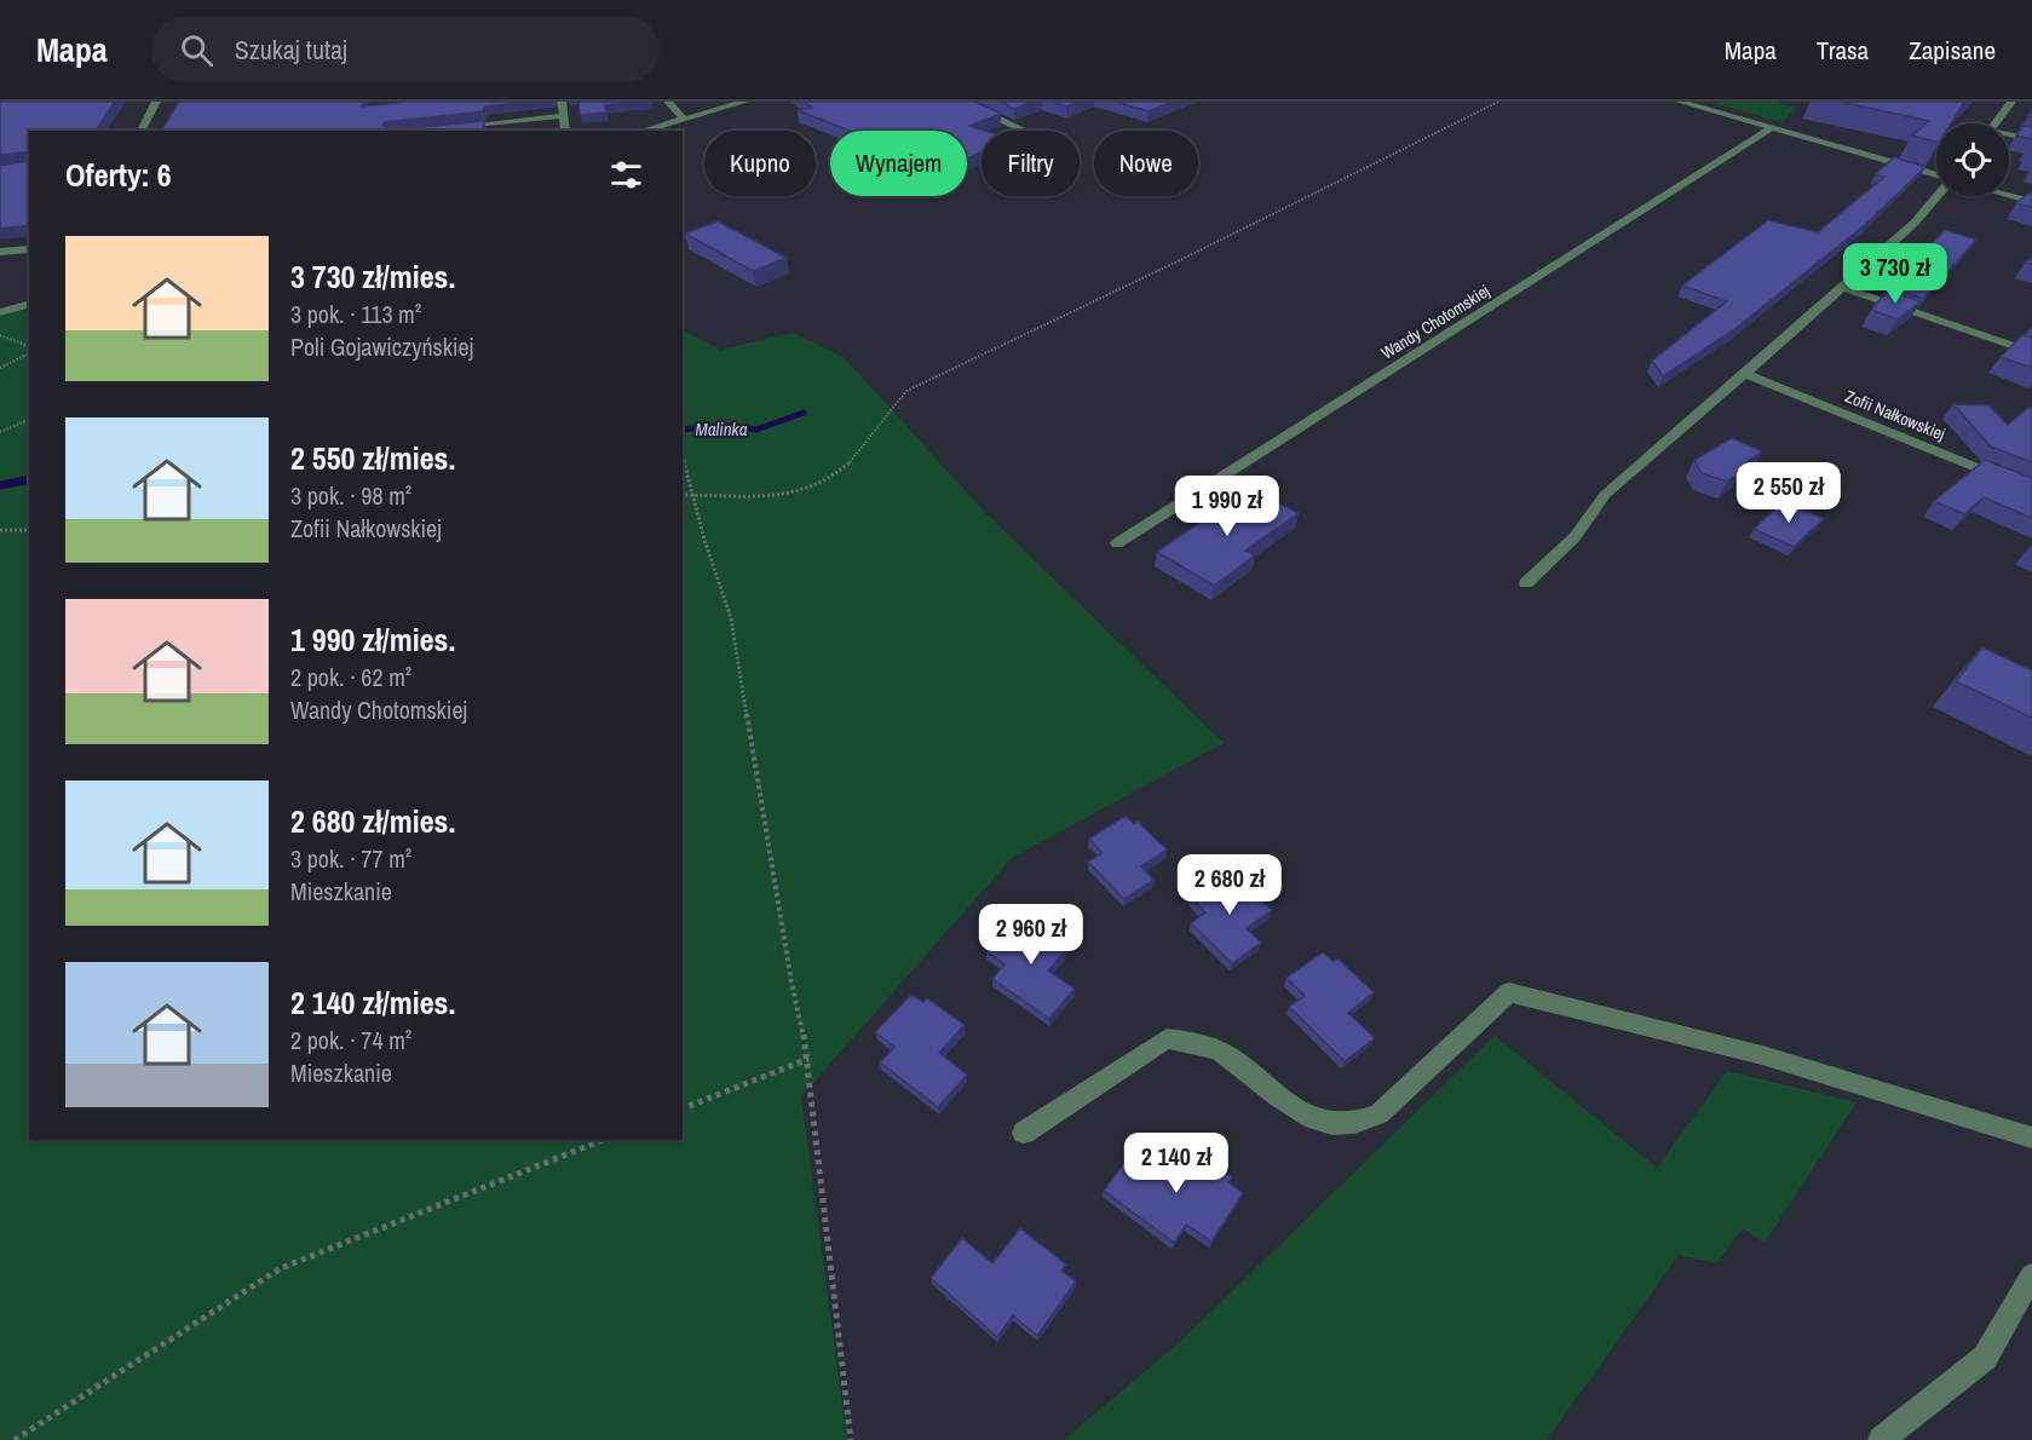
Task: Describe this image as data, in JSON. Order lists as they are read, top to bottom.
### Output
{
  "streets": {
    "street": ["Wandy Chotomskiej", "Zofii Nałkowskiej"]
  },
  "water": ["Malinka"],
  "page": {
    "header": "Mapa",
    "search": "Szukaj tutaj",
    "nav": ["Mapa", "Trasa", "Zapisane"],
    "chip": [
      "Kupno",
      "Wynajem",
      "Filtry",
      "Nowe"
    ],
    "heading": "Oferty: 6",
    "list": [
      {
        "name": "3 730 zł/mies.",
        "note": "3 pok. · 113 m² · Poli Gojawiczyńskiej"
      },
      {
        "name": "2 550 zł/mies.",
        "note": "3 pok. · 98 m² · Zofii Nałkowskiej"
      },
      {
        "name": "1 990 zł/mies.",
        "note": "2 pok. · 62 m² · Wandy Chotomskiej"
      },
      {
        "name": "2 680 zł/mies.",
        "note": "3 pok. · 77 m² · Mieszkanie"
      },
      {
        "name": "2 140 zł/mies.",
        "note": "2 pok. · 74 m² · Mieszkanie"
      }
    ],
    "price": [
      "3 730 zł",
      "2 550 zł",
      "1 990 zł",
      "2 680 zł",
      "2 960 zł",
      "2 140 zł"
    ]
  }
}
